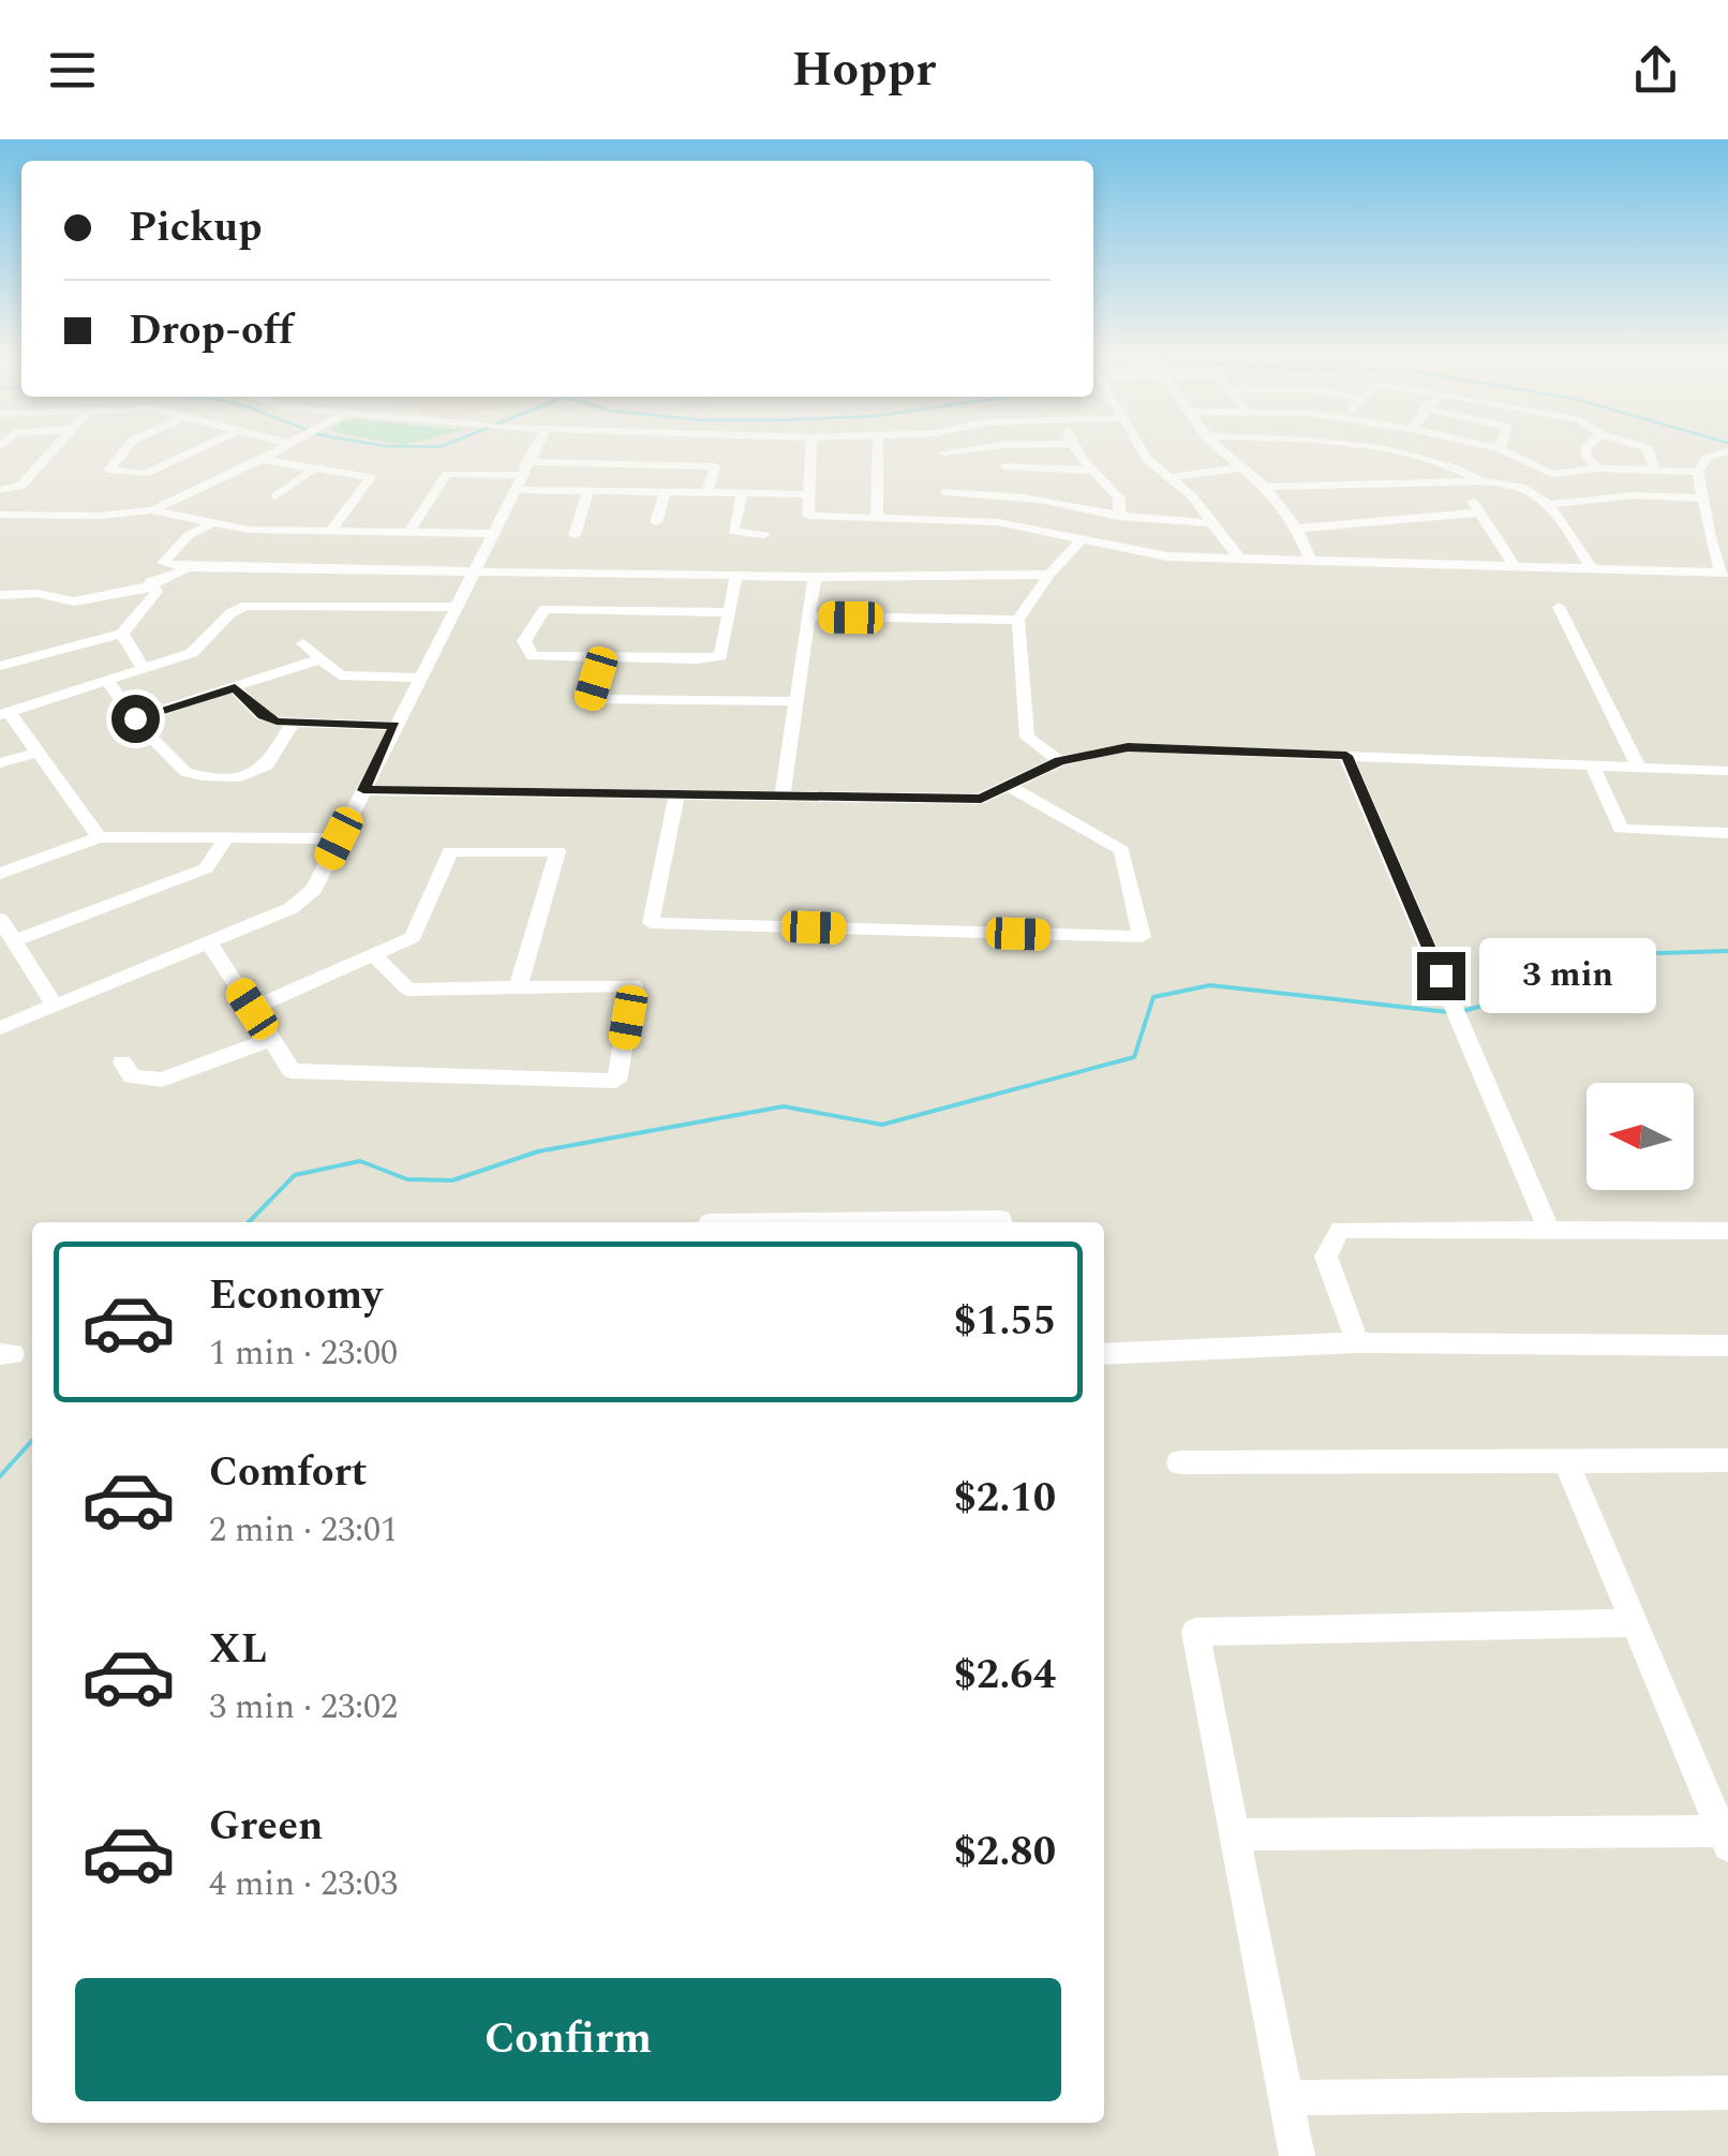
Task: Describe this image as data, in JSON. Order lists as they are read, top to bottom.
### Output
{
  "north": "left",
  "page": {
    "header": "Hoppr",
    "banner": ["Pickup", "Drop-off"],
    "bubble": "3 min",
    "list": [
      {
        "name": "Economy",
        "note": "1 min · 23:00",
        "value": "$1.55"
      },
      {
        "name": "Comfort",
        "note": "2 min · 23:01",
        "value": "$2.10"
      },
      {
        "name": "XL",
        "note": "3 min · 23:02",
        "value": "$2.64"
      },
      {
        "name": "Green",
        "note": "4 min · 23:03",
        "value": "$2.80"
      }
    ],
    "buttons": "Confirm"
  }
}
